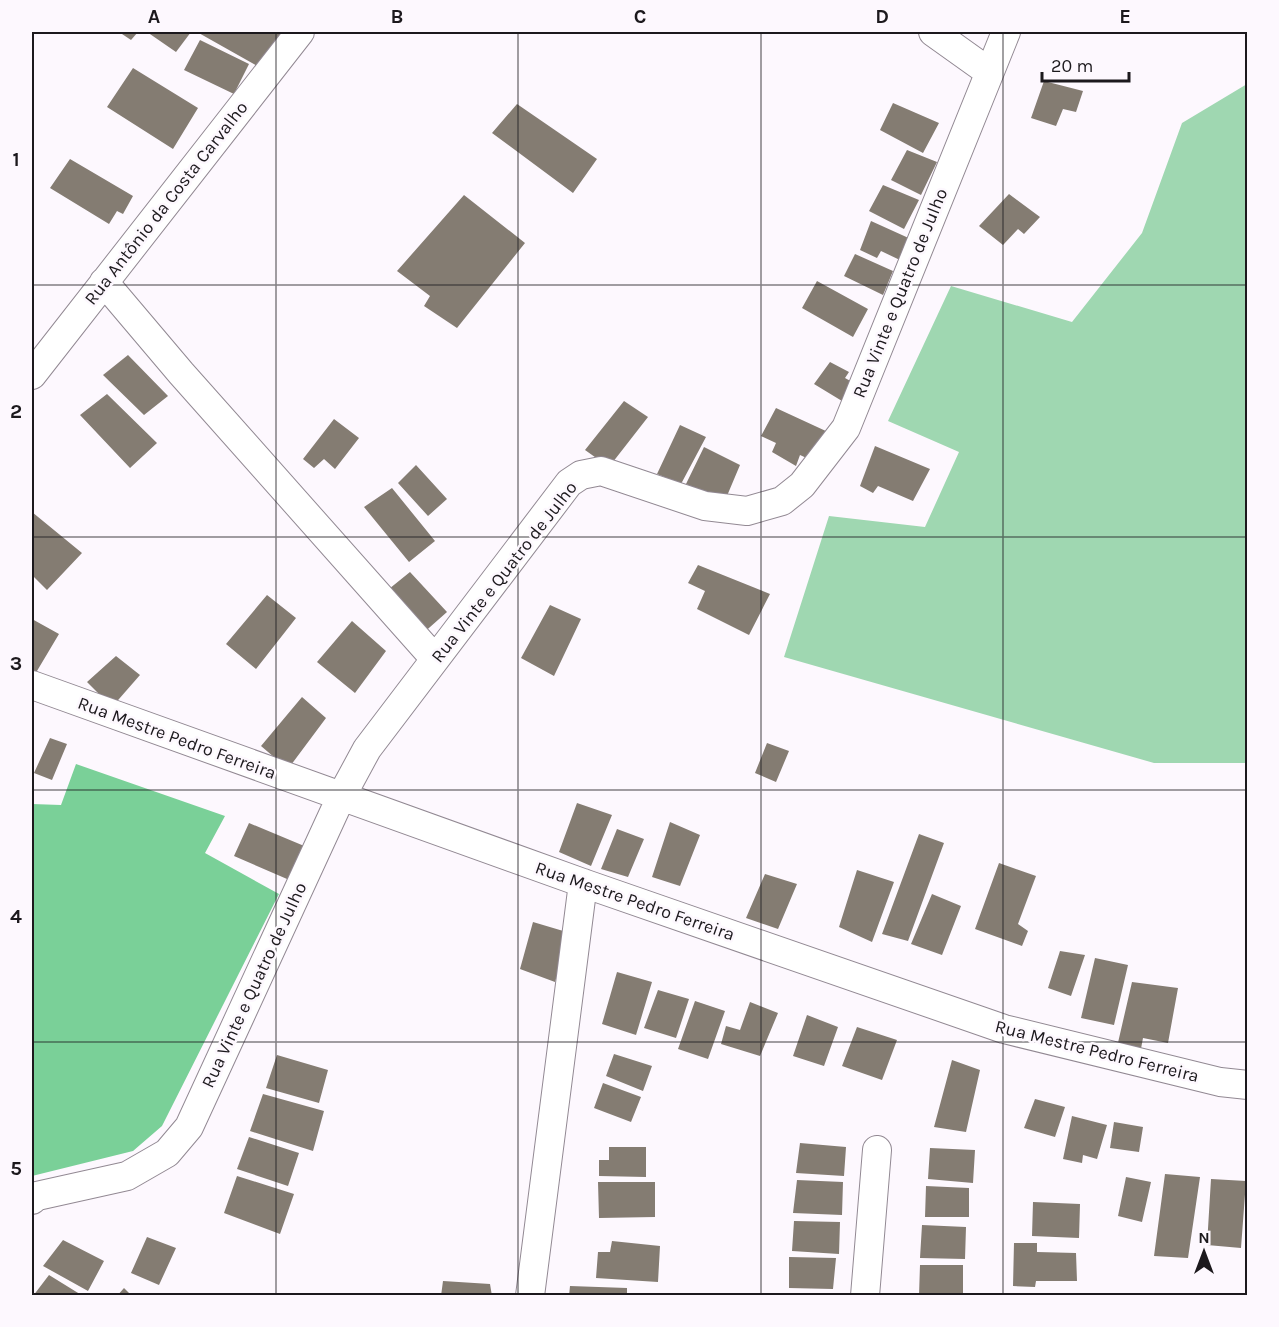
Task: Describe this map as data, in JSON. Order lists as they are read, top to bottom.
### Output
{
  "streets": {
    "street": ["Rua Antônio da Costa Carvalho", "Rua Vinte e Quatro de Julho", "Rua Mestre Pedro Ferreira"]
  },
  "crossings": [
    ["Rua Vinte e Quatro de Julho", "Rua Mestre Pedro Ferreira"]
  ],
  "scale_bar": "20 m",
  "north": "top",
  "grid": {
    "columns": [
      "A",
      "B",
      "C",
      "D",
      "E"
    ],
    "rows": [
      "1",
      "2",
      "3",
      "4",
      "5"
    ]
  }
}
